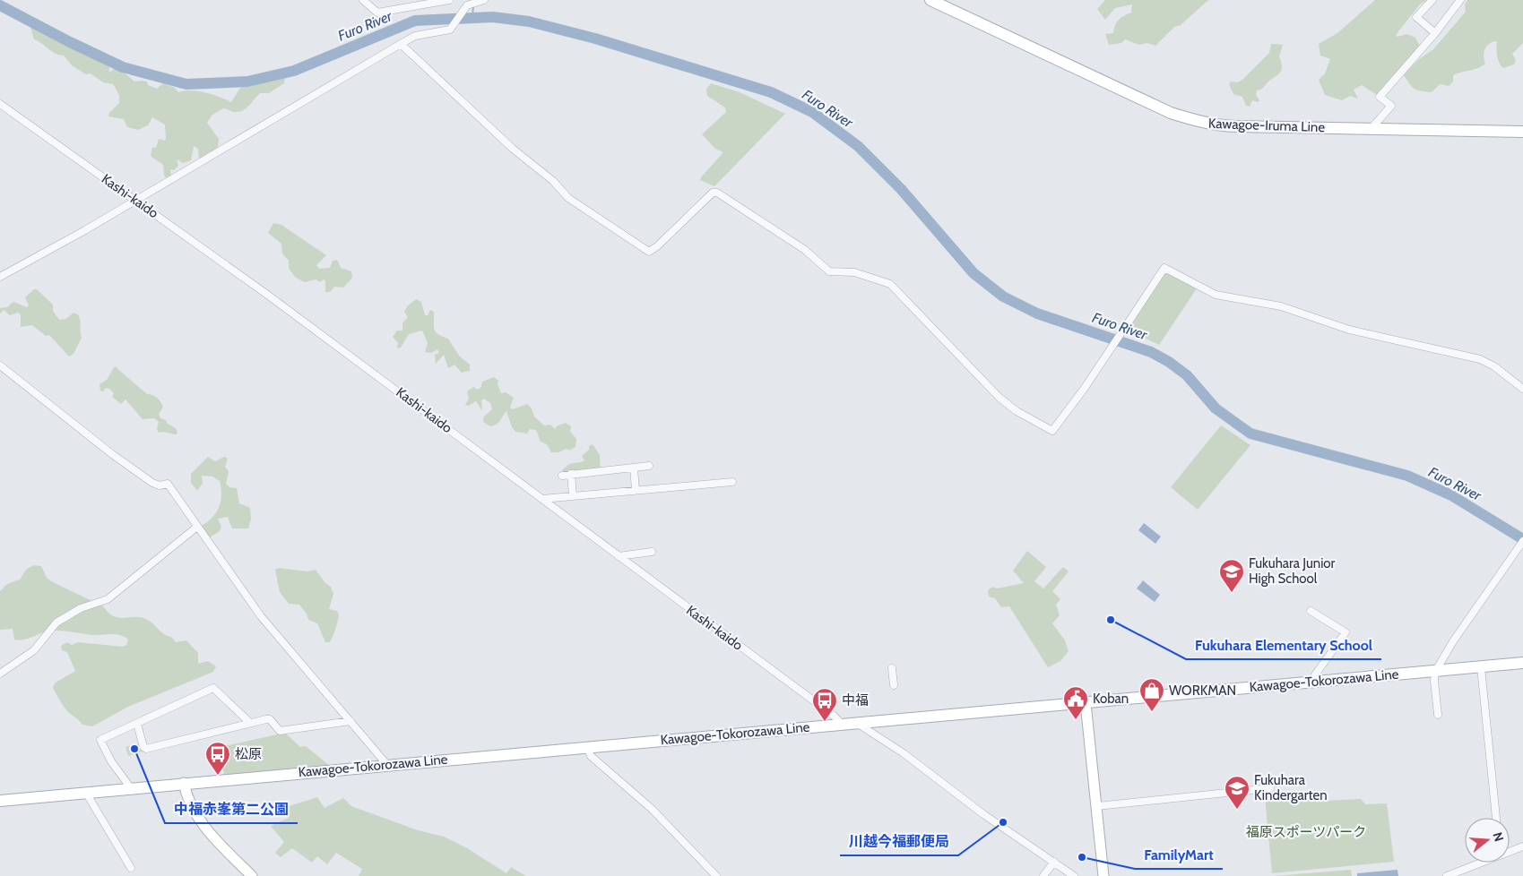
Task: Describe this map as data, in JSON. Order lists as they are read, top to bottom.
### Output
{
  "streets": {
    "main road": ["Kawagoe-Iruma Line", "Kawagoe-Tokorozawa Line"],
    "street": ["Kashi-kaido"]
  },
  "crossings": [
    ["Kashi-kaido", "Kawagoe-Tokorozawa Line"]
  ],
  "water": ["Furo River"],
  "parks": ["福原スポーツパーク"],
  "places": {
    "school or university": ["Fukuhara Junior High School", "Fukuhara Kindergarten"],
    "other": [
      "Fukuhara Elementary School",
      "中福赤峯第二公園",
      "川越今福郵便局",
      "FamilyMart"
    ],
    "shop": ["WORKMAN"],
    "public building": ["Koban"],
    "bus stop": ["中福", "松原"]
  },
  "north": "right"
}
